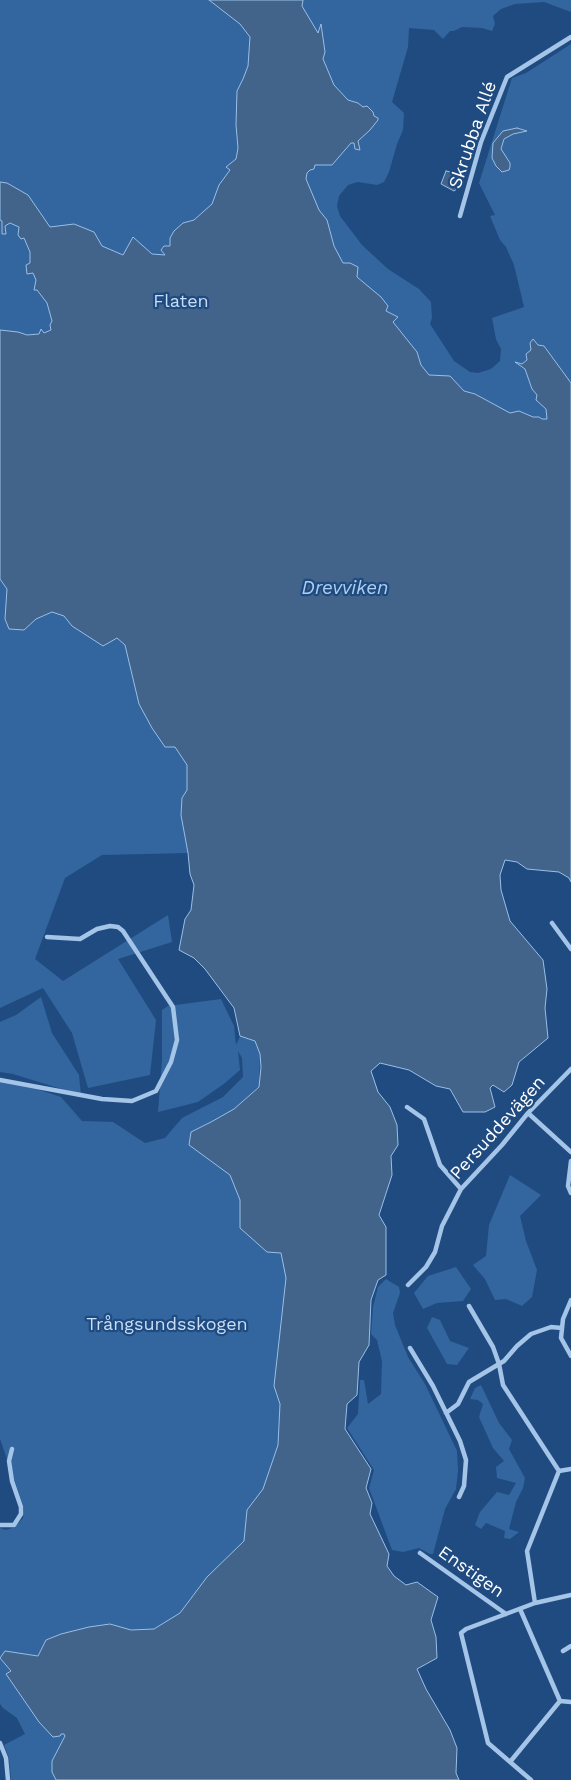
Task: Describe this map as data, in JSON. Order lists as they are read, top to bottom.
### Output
{
  "streets": {
    "street": ["Skrubba Allé", "Persuddevägen", "Enstigen"]
  },
  "water": ["Drevviken"],
  "parks": ["Flaten", "Trångsundsskogen"]
}
